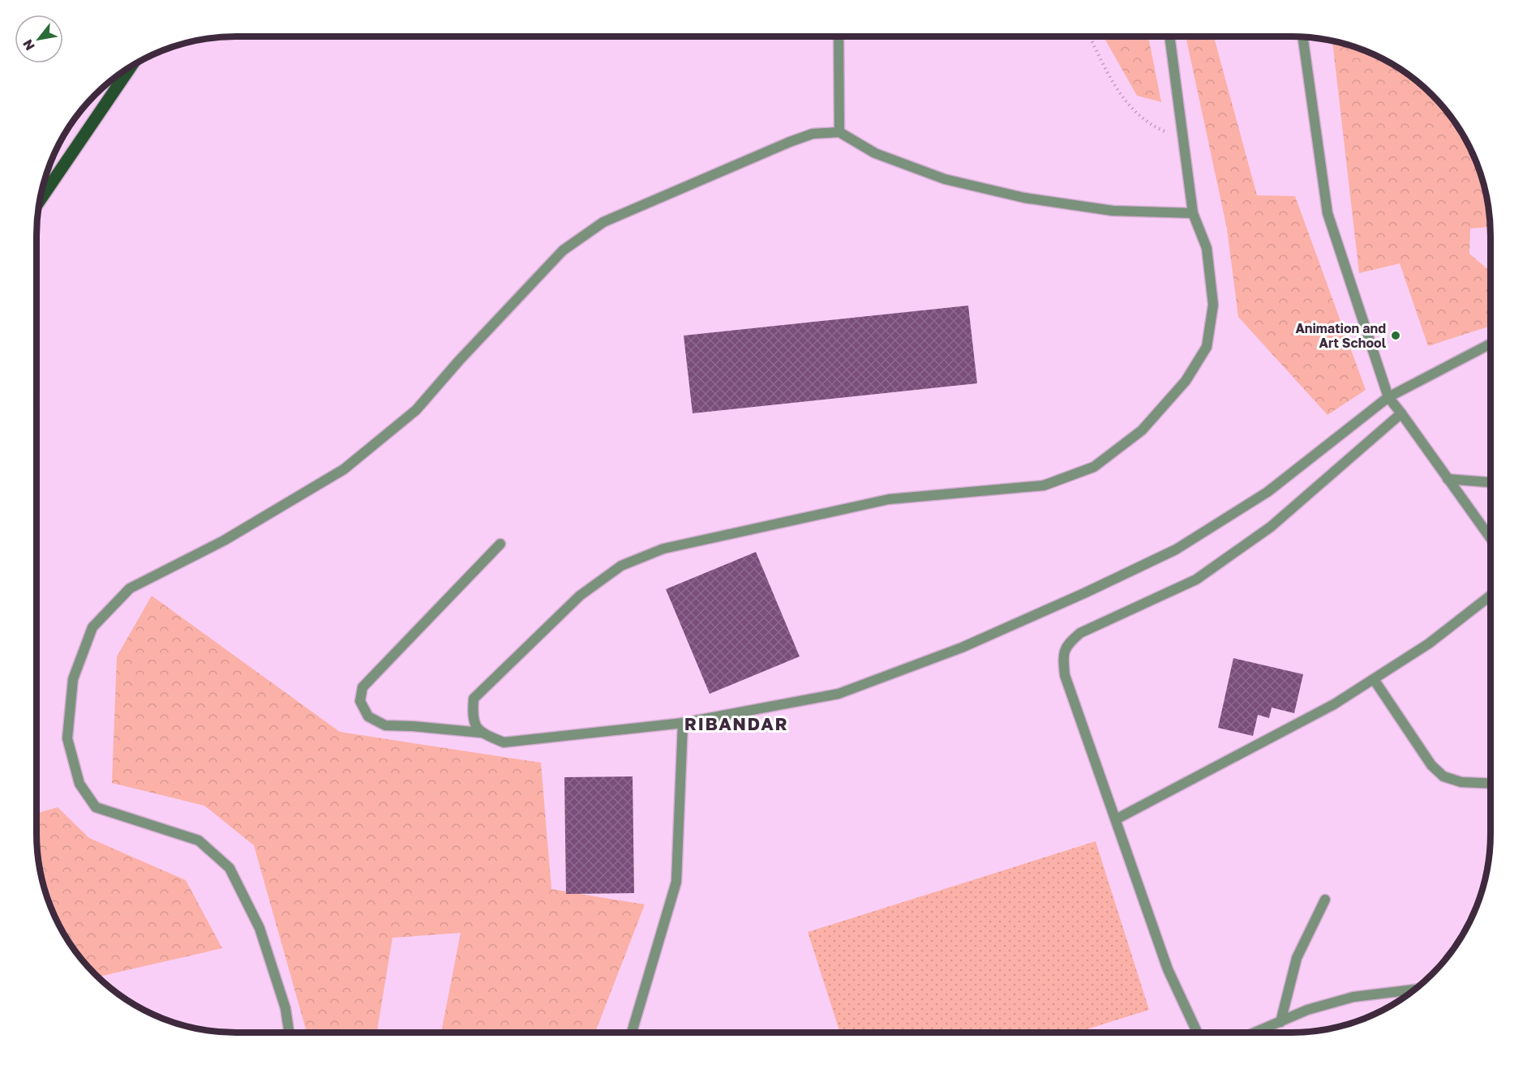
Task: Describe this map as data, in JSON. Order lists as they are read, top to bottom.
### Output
{
  "districts": ["RIBANDAR"],
  "places": ["Animation and Art School"],
  "north": "bottom left"
}
